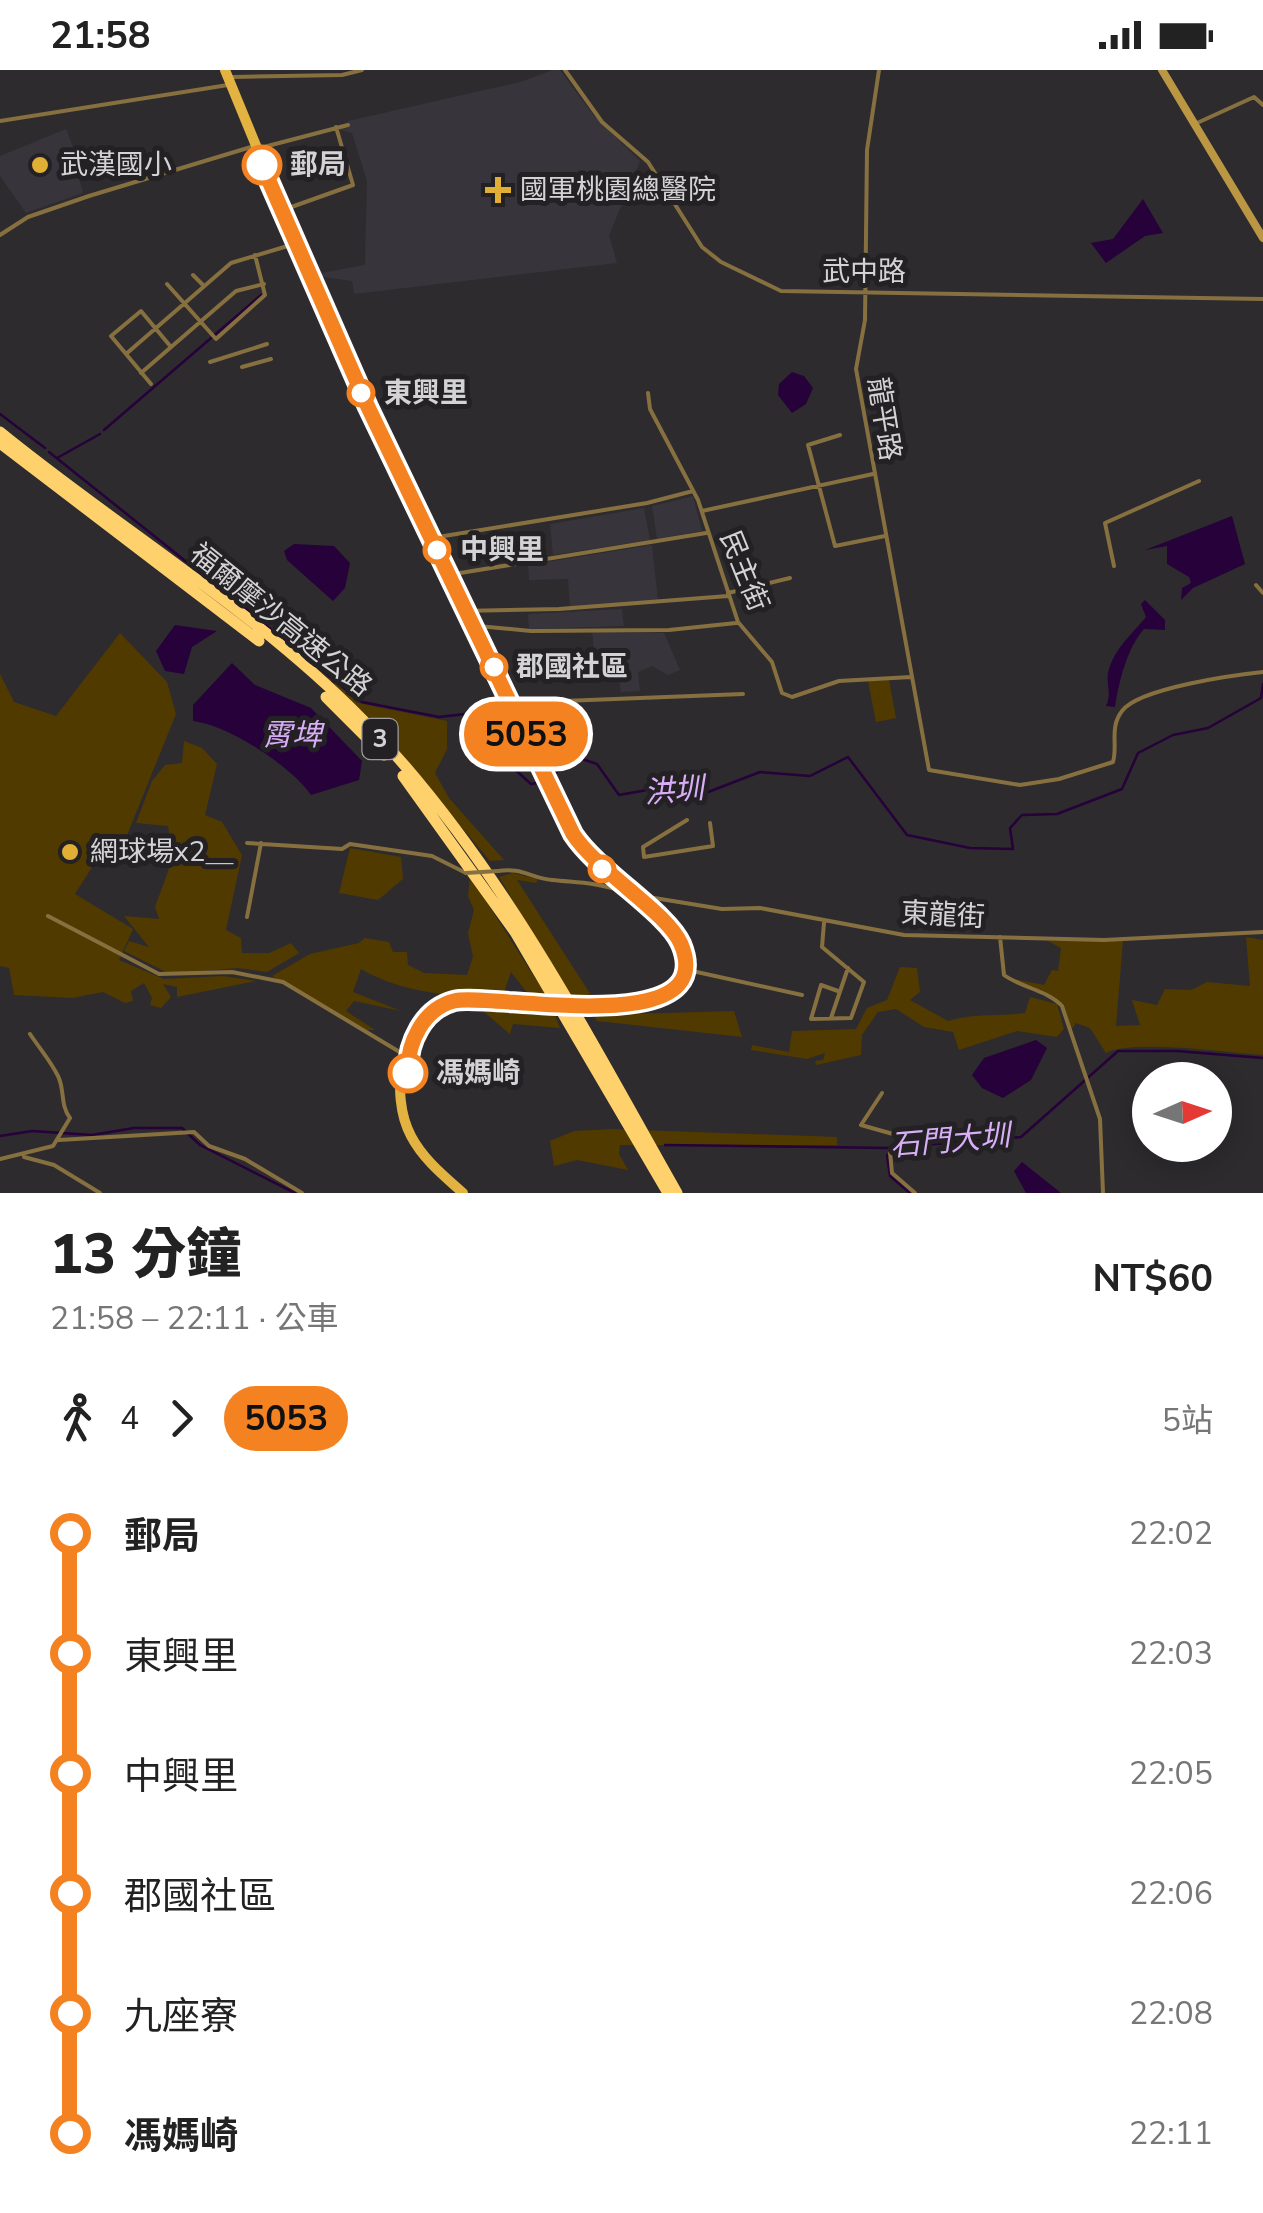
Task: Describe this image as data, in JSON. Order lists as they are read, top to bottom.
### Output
{
  "streets": {
    "highway": ["福爾摩沙高速公路", "3"],
    "street": [
      "武中路",
      "龍平路",
      "民主街",
      "東龍街"
    ]
  },
  "crossings": [
    ["武中路", "龍平路"],
    ["龍平路", "民主街"]
  ],
  "water": ["霄埤", "洪圳", "石門大圳"],
  "places": {
    "other": [
      "武漢國小",
      "郵局",
      "東興里",
      "中興里",
      "郡國社區",
      "網球場x2＿",
      "馮媽崎"
    ],
    "health": ["國軍桃園總醫院"]
  },
  "lines": ["bus line 5053"],
  "north": "right",
  "page": {
    "status": "21:58",
    "on_map": "5053",
    "heading": ["13 分鐘", "21:58 – 22:11 · 公車", "NT$60"],
    "legs": ["4", "5053", "5站"],
    "list": [
      {
        "name": "郵局",
        "value": "22:02"
      },
      {
        "name": "東興里",
        "value": "22:03"
      },
      {
        "name": "中興里",
        "value": "22:05"
      },
      {
        "name": "郡國社區",
        "value": "22:06"
      },
      {
        "name": "九座寮",
        "value": "22:08"
      },
      {
        "name": "馮媽崎",
        "value": "22:11"
      }
    ]
  }
}
